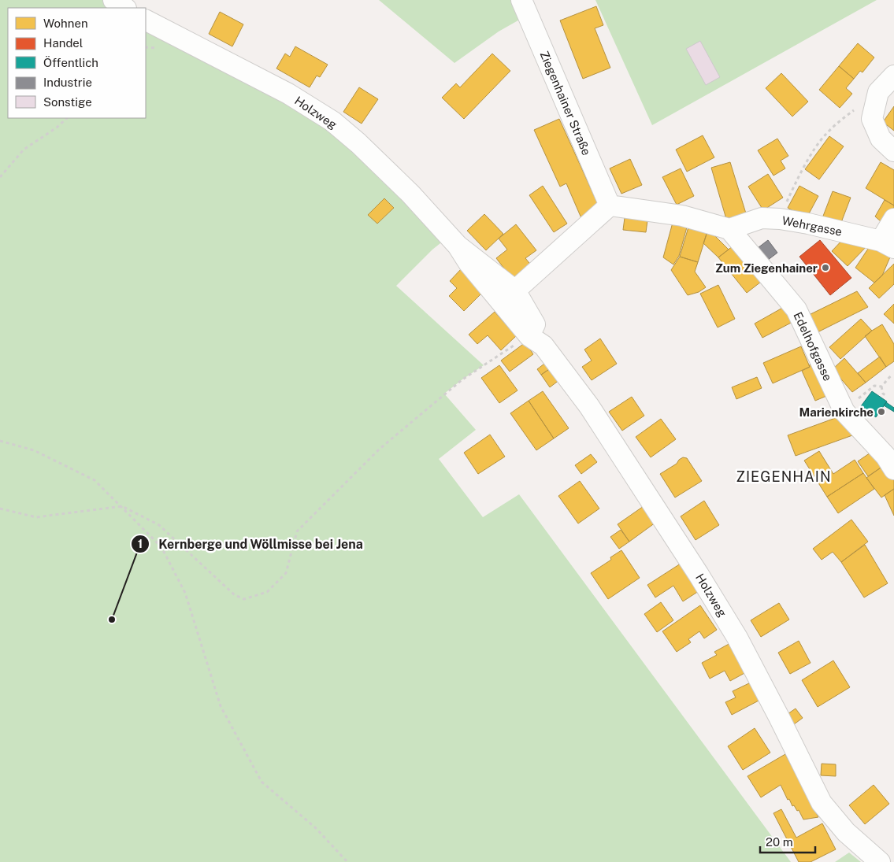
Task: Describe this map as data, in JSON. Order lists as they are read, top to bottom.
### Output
{
  "streets": {
    "street": [
      "Ziegenhainer Straße",
      "Holzweg",
      "Wehrgasse",
      "Edelhofgasse"
    ]
  },
  "crossings": [
    ["Wehrgasse", "Edelhofgasse"]
  ],
  "districts": ["ZIEGENHAIN"],
  "places": ["Zum Ziegenhainer", "Marienkirche", "Kernberge und Wöllmisse bei Jena"],
  "legend": [
    "Wohnen",
    "Handel",
    "Öffentlich",
    "Industrie",
    "Sonstige"
  ],
  "scale_bar": "20 m"
}
